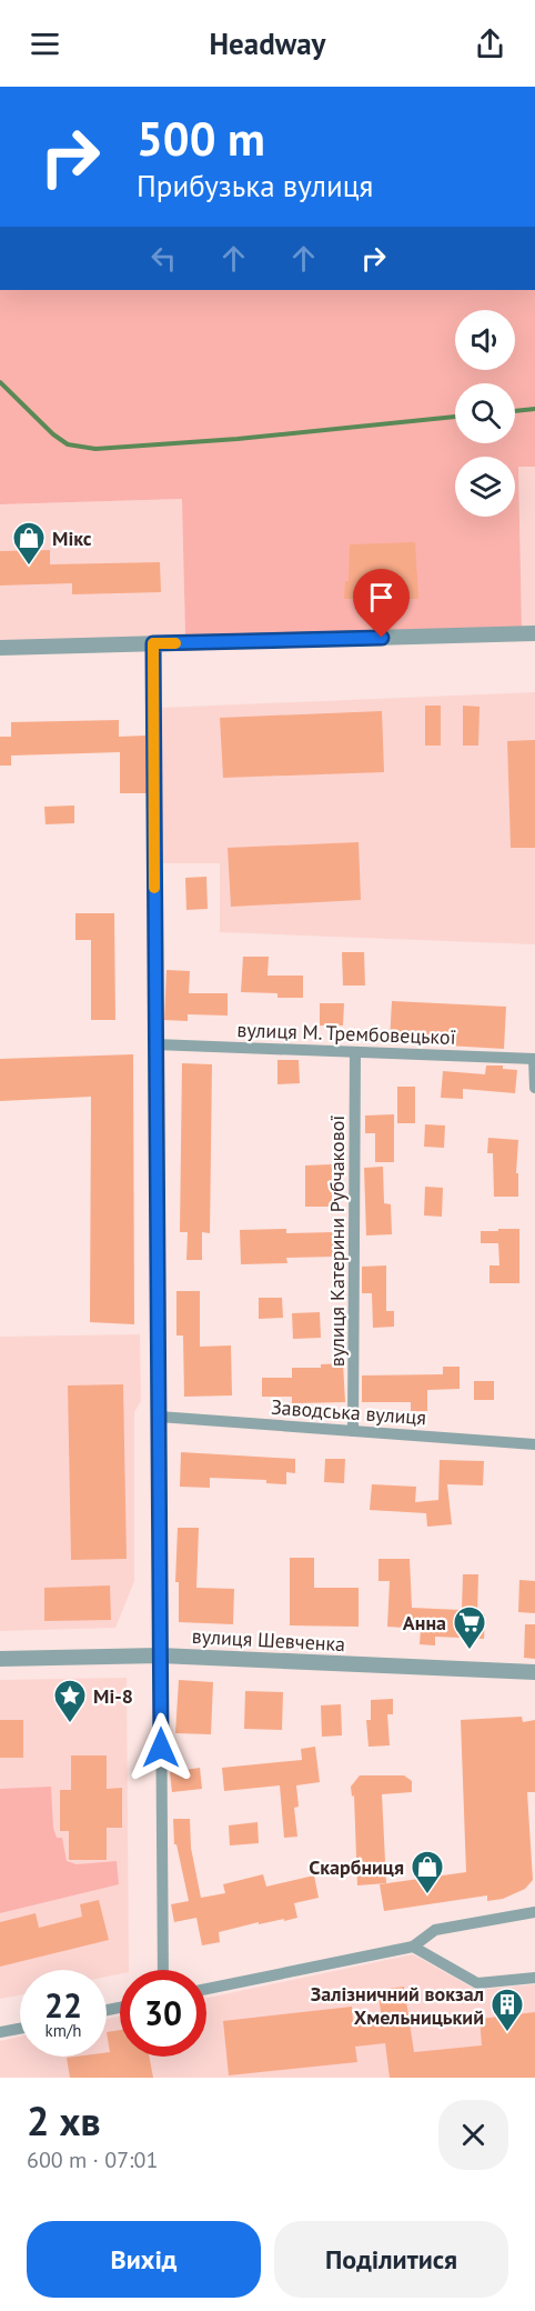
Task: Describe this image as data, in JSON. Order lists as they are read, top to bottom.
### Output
{
  "streets": {
    "street": [
      "вулиця М. Трембовецької",
      "вулиця Катерини Рубчакової",
      "Заводська вулиця",
      "вулиця Шевченка"
    ]
  },
  "crossings": [
    ["вулиця М. Трембовецької", "вулиця Катерини Рубчакової"],
    ["вулиця Катерини Рубчакової", "Заводська вулиця"]
  ],
  "places": {
    "shop": ["Мікс", "Скарбниця"],
    "supermarket": ["Анна"],
    "place": ["Mi-8"],
    "building": ["Залізничний вокзал Хмельницький"]
  },
  "page": {
    "header": "Headway",
    "turn": ["500 m", "Прибузька вулиця"],
    "speed": "22 km/h",
    "limit": "30",
    "heading": ["2 хв", "600 m · 07:01"],
    "buttons": ["Вихід", "Поділитися"]
  }
}
